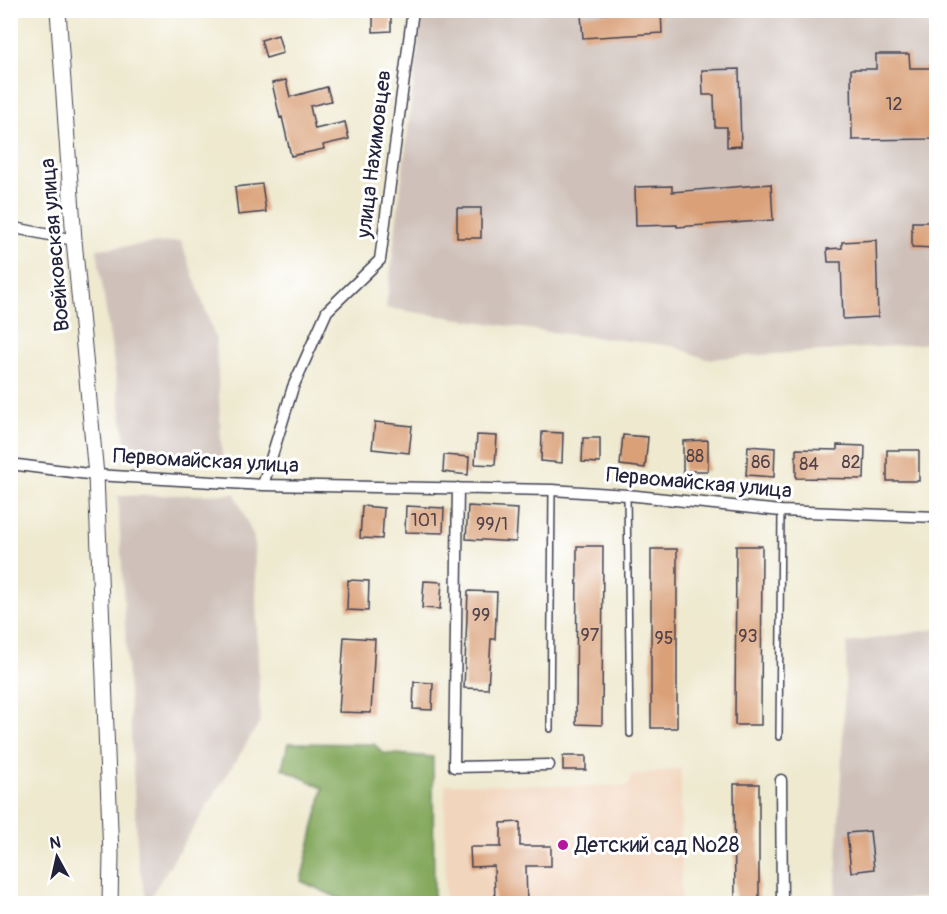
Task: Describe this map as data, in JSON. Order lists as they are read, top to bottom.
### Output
{
  "streets": {
    "main road": ["Воейковская улица"],
    "street": ["улица Нахимовцев", "Первомайская улица"]
  },
  "crossings": [
    ["улица Нахимовцев", "Первомайская улица"],
    ["Воейковская улица", "Первомайская улица"]
  ],
  "places": ["Детский сад №28"],
  "house_numbers": [
    "12",
    "88",
    "86",
    "82",
    "84",
    "101",
    "99/1",
    "99",
    "97",
    "93",
    "95"
  ],
  "north": "top"
}
